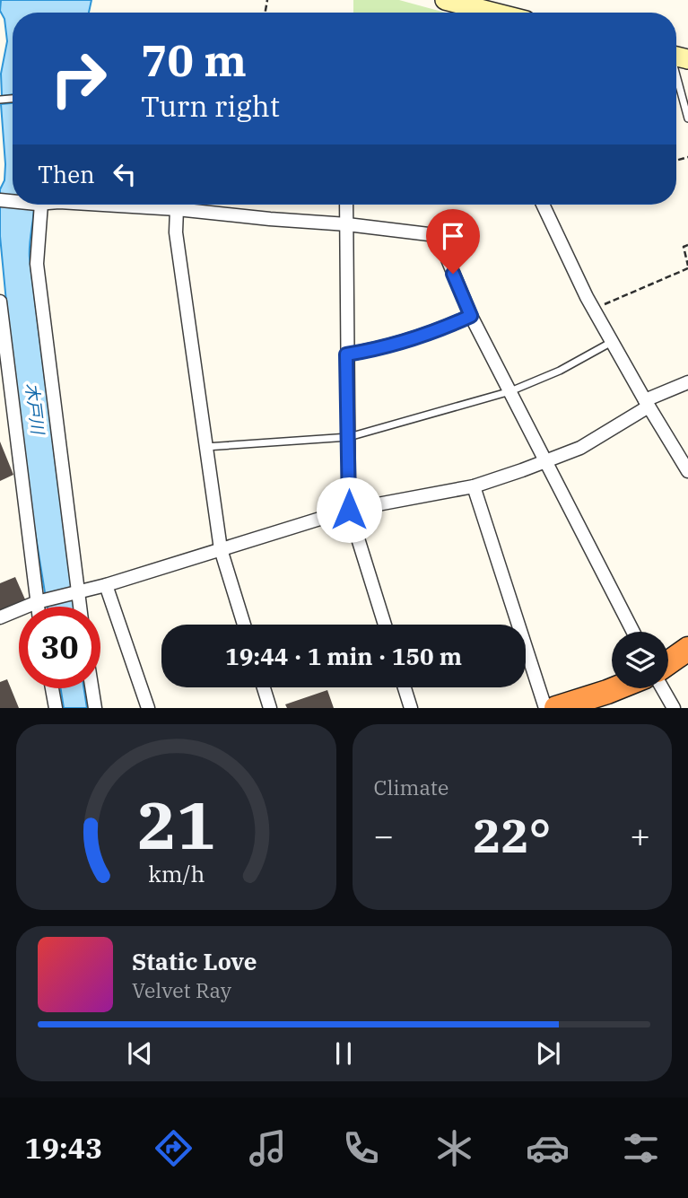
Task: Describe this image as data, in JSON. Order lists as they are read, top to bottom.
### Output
{
  "water": ["木戸川"],
  "page": {
    "turn": ["70 m", "Turn right"],
    "then": "Then",
    "limit": "30",
    "trip": "19:44 · 1 min · 150 m",
    "tile": "Climate",
    "heat": ["−", "22°", "+"],
    "song": ["Static Love", "Velvet Ray"],
    "tabs": "19:43",
    "gauge": ["21", "km/h"]
  }
}
